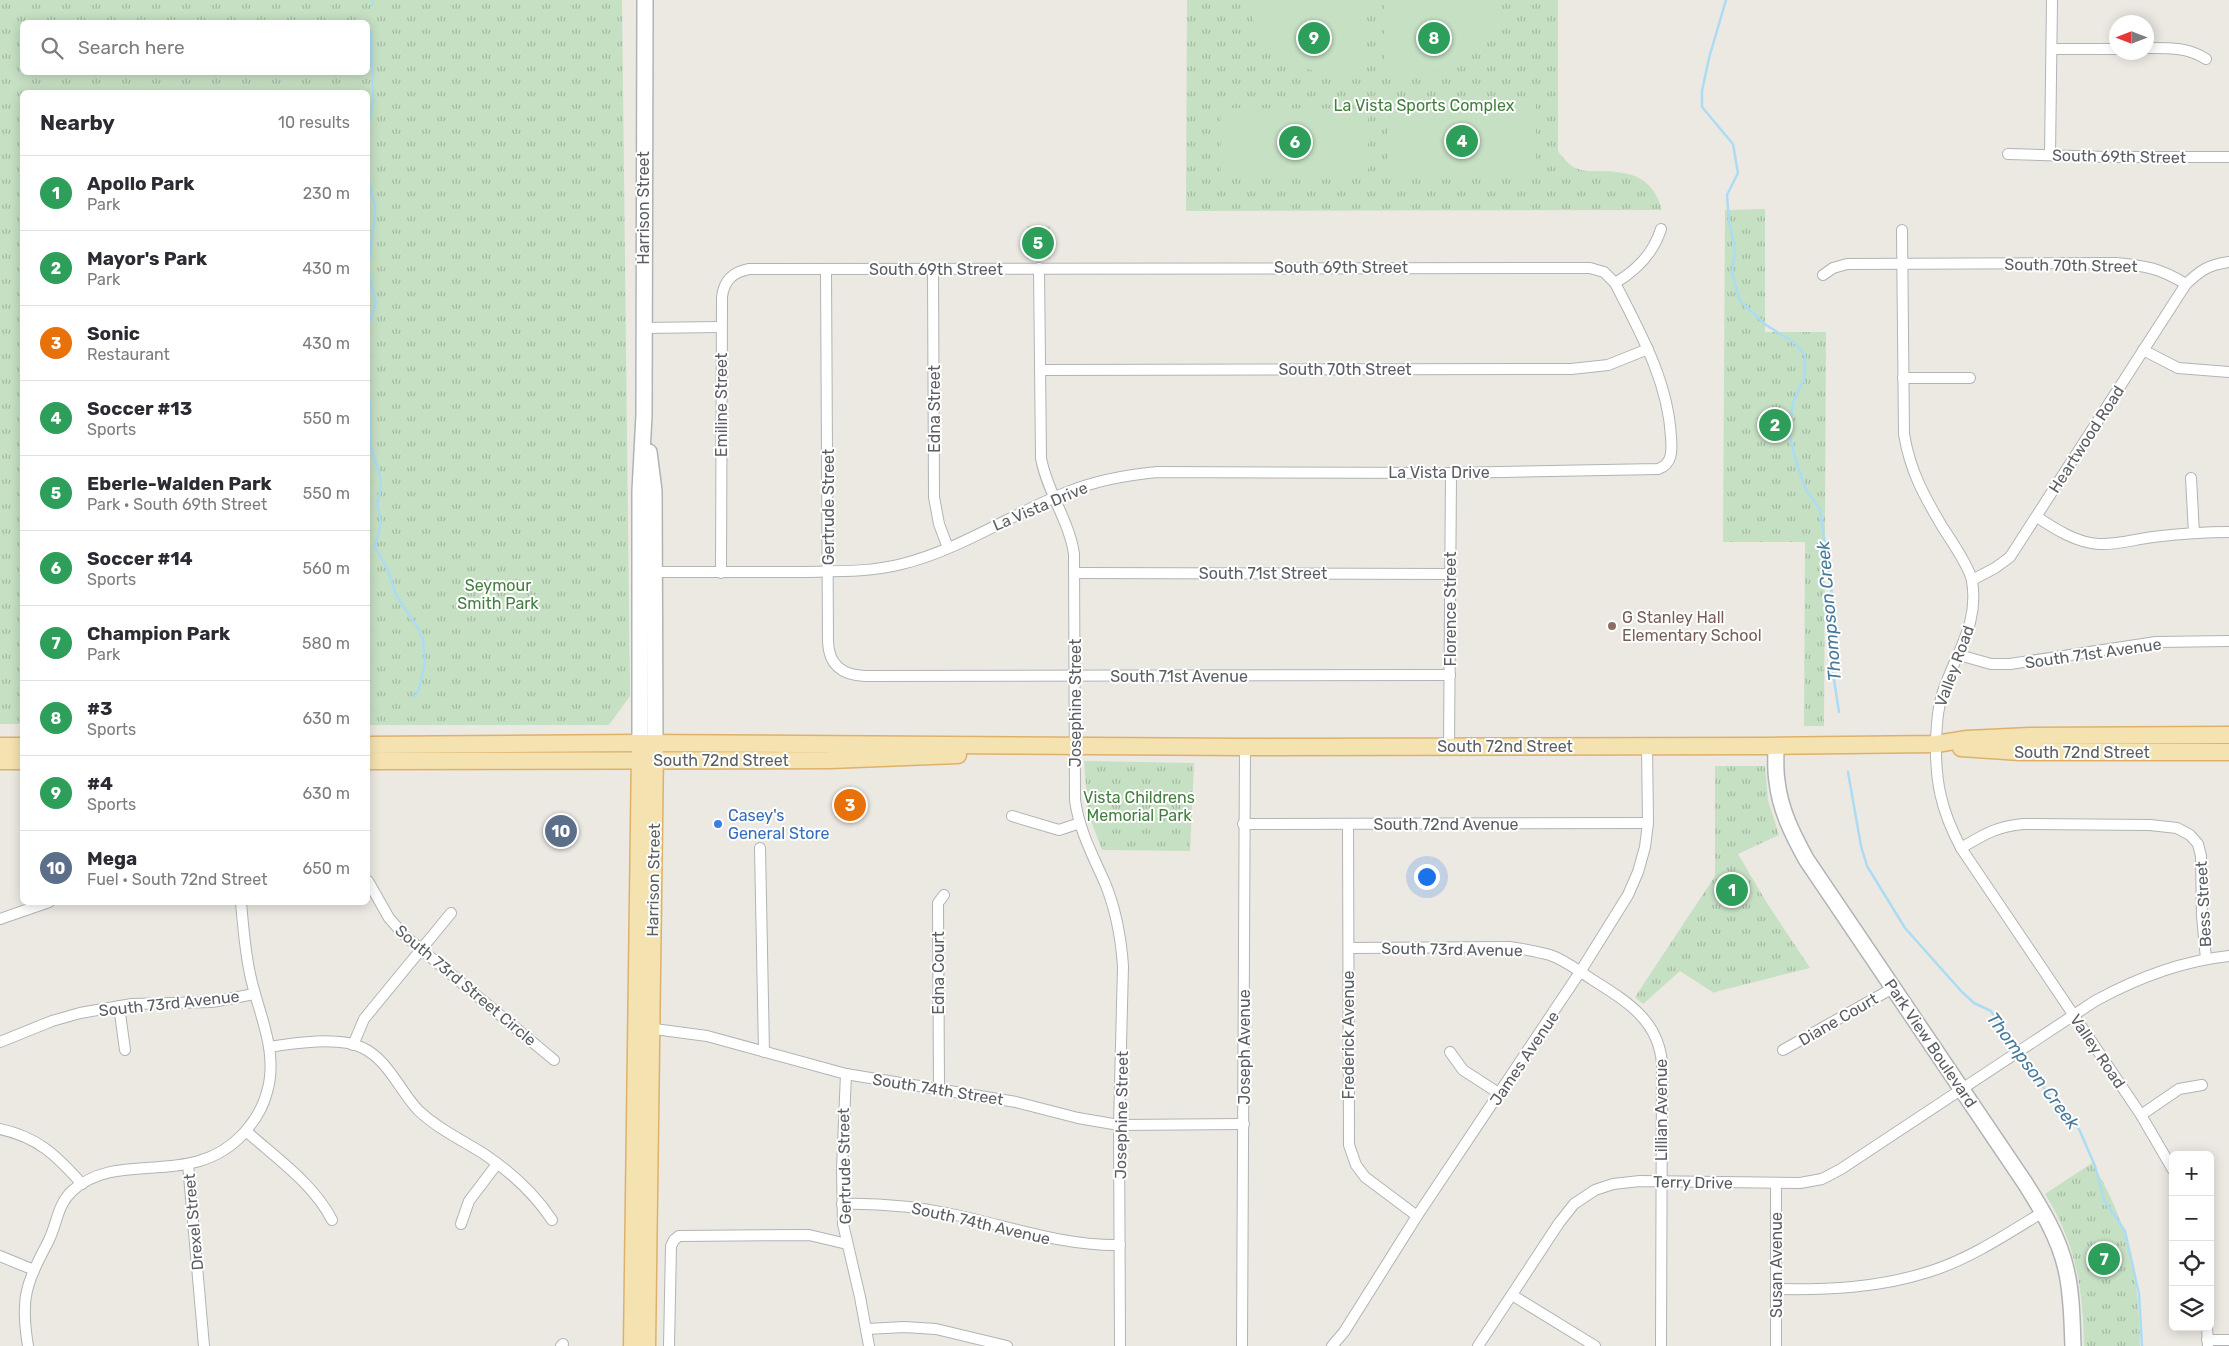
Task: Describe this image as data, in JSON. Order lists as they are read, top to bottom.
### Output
{
  "streets": {
    "main road": ["Harrison Street", "South 72nd Street", "Park View Boulevard"],
    "street": [
      "South 69th Street",
      "South 70th Street",
      "Emiline Street",
      "Edna Street",
      "Heartwood Road",
      "La Vista Drive",
      "Gertrude Street",
      "South 71st Street",
      "Florence Street",
      "South 71st Avenue",
      "Valley Road",
      "Josephine Street",
      "South 72nd Avenue",
      "Bess Street",
      "South 73rd Avenue",
      "Edna Court",
      "South 73rd Street Circle",
      "Diane Court",
      "Frederick Avenue",
      "Joseph Avenue",
      "James Avenue",
      "South 74th Street",
      "Lillian Avenue",
      "Terry Drive",
      "Drexel Street",
      "South 74th Avenue",
      "Susan Avenue"
    ]
  },
  "crossings": [
    ["South 69th Street", "South 70th Street"],
    ["South 69th Street", "Emiline Street"],
    ["South 69th Street", "Edna Street"],
    ["South 69th Street", "La Vista Drive"],
    ["South 69th Street", "Gertrude Street"],
    ["South 69th Street", "Josephine Street"],
    ["Harrison Street", "La Vista Drive"],
    ["Harrison Street", "South 72nd Street"],
    ["Harrison Street", "South 74th Street"],
    ["South 70th Street", "Heartwood Road"],
    ["South 70th Street", "Valley Road"],
    ["South 70th Street", "Josephine Street"],
    ["Emiline Street", "La Vista Drive"],
    ["Edna Street", "La Vista Drive"],
    ["Heartwood Road", "Valley Road"],
    ["La Vista Drive", "Gertrude Street"],
    ["La Vista Drive", "Florence Street"],
    ["La Vista Drive", "Josephine Street"],
    ["Gertrude Street", "South 71st Avenue"],
    ["Gertrude Street", "South 74th Street"],
    ["Gertrude Street", "South 74th Avenue"],
    ["South 71st Street", "Florence Street"],
    ["South 71st Street", "Josephine Street"],
    ["Florence Street", "South 71st Avenue"],
    ["Florence Street", "South 72nd Street"],
    ["South 71st Avenue", "Valley Road"],
    ["South 71st Avenue", "Josephine Street"],
    ["Valley Road", "South 72nd Street"],
    ["Valley Road", "Bess Street"],
    ["Josephine Street", "South 72nd Street"],
    ["Josephine Street", "South 74th Street"],
    ["Josephine Street", "South 74th Avenue"],
    ["South 72nd Street", "Park View Boulevard"],
    ["South 72nd Street", "Joseph Avenue"],
    ["South 72nd Street", "James Avenue"],
    ["South 72nd Avenue", "Frederick Avenue"],
    ["South 72nd Avenue", "Joseph Avenue"],
    ["South 72nd Avenue", "James Avenue"],
    ["South 73rd Avenue", "Frederick Avenue"],
    ["South 73rd Avenue", "James Avenue"],
    ["South 73rd Avenue", "Lillian Avenue"],
    ["South 73rd Avenue", "Drexel Street"],
    ["Edna Court", "South 74th Street"],
    ["Diane Court", "Park View Boulevard"],
    ["Frederick Avenue", "James Avenue"],
    ["Park View Boulevard", "Terry Drive"],
    ["Joseph Avenue", "South 74th Street"],
    ["James Avenue", "Lillian Avenue"],
    ["Lillian Avenue", "Terry Drive"],
    ["Terry Drive", "Susan Avenue"]
  ],
  "water": ["Thompson Creek"],
  "parks": ["La Vista Sports Complex", "Seymour Smith Park", "Vista Childrens Memorial Park"],
  "places": ["G Stanley Hall Elementary School", "Casey's General Store"],
  "north": "left",
  "page": {
    "pins": [
      "8",
      "9",
      "4",
      "6",
      "5",
      "2",
      "3",
      "10",
      "1",
      "7"
    ],
    "search": "Search here",
    "heading": ["Nearby", "10 results"],
    "list": [
      {
        "mark": "1",
        "name": "Apollo Park",
        "note": "Park",
        "value": "230 m"
      },
      {
        "mark": "2",
        "name": "Mayor's Park",
        "note": "Park",
        "value": "430 m"
      },
      {
        "mark": "3",
        "name": "Sonic",
        "note": "Restaurant",
        "value": "430 m"
      },
      {
        "mark": "4",
        "name": "Soccer #13",
        "note": "Sports",
        "value": "550 m"
      },
      {
        "mark": "5",
        "name": "Eberle-Walden Park",
        "note": "Park · South 69th Street",
        "value": "550 m"
      },
      {
        "mark": "6",
        "name": "Soccer #14",
        "note": "Sports",
        "value": "560 m"
      },
      {
        "mark": "7",
        "name": "Champion Park",
        "note": "Park",
        "value": "580 m"
      },
      {
        "mark": "8",
        "name": "#3",
        "note": "Sports",
        "value": "630 m"
      },
      {
        "mark": "9",
        "name": "#4",
        "note": "Sports",
        "value": "630 m"
      },
      {
        "mark": "10",
        "name": "Mega",
        "note": "Fuel · South 72nd Street",
        "value": "650 m"
      }
    ],
    "map_buttons": ["+", "−"]
  }
}
